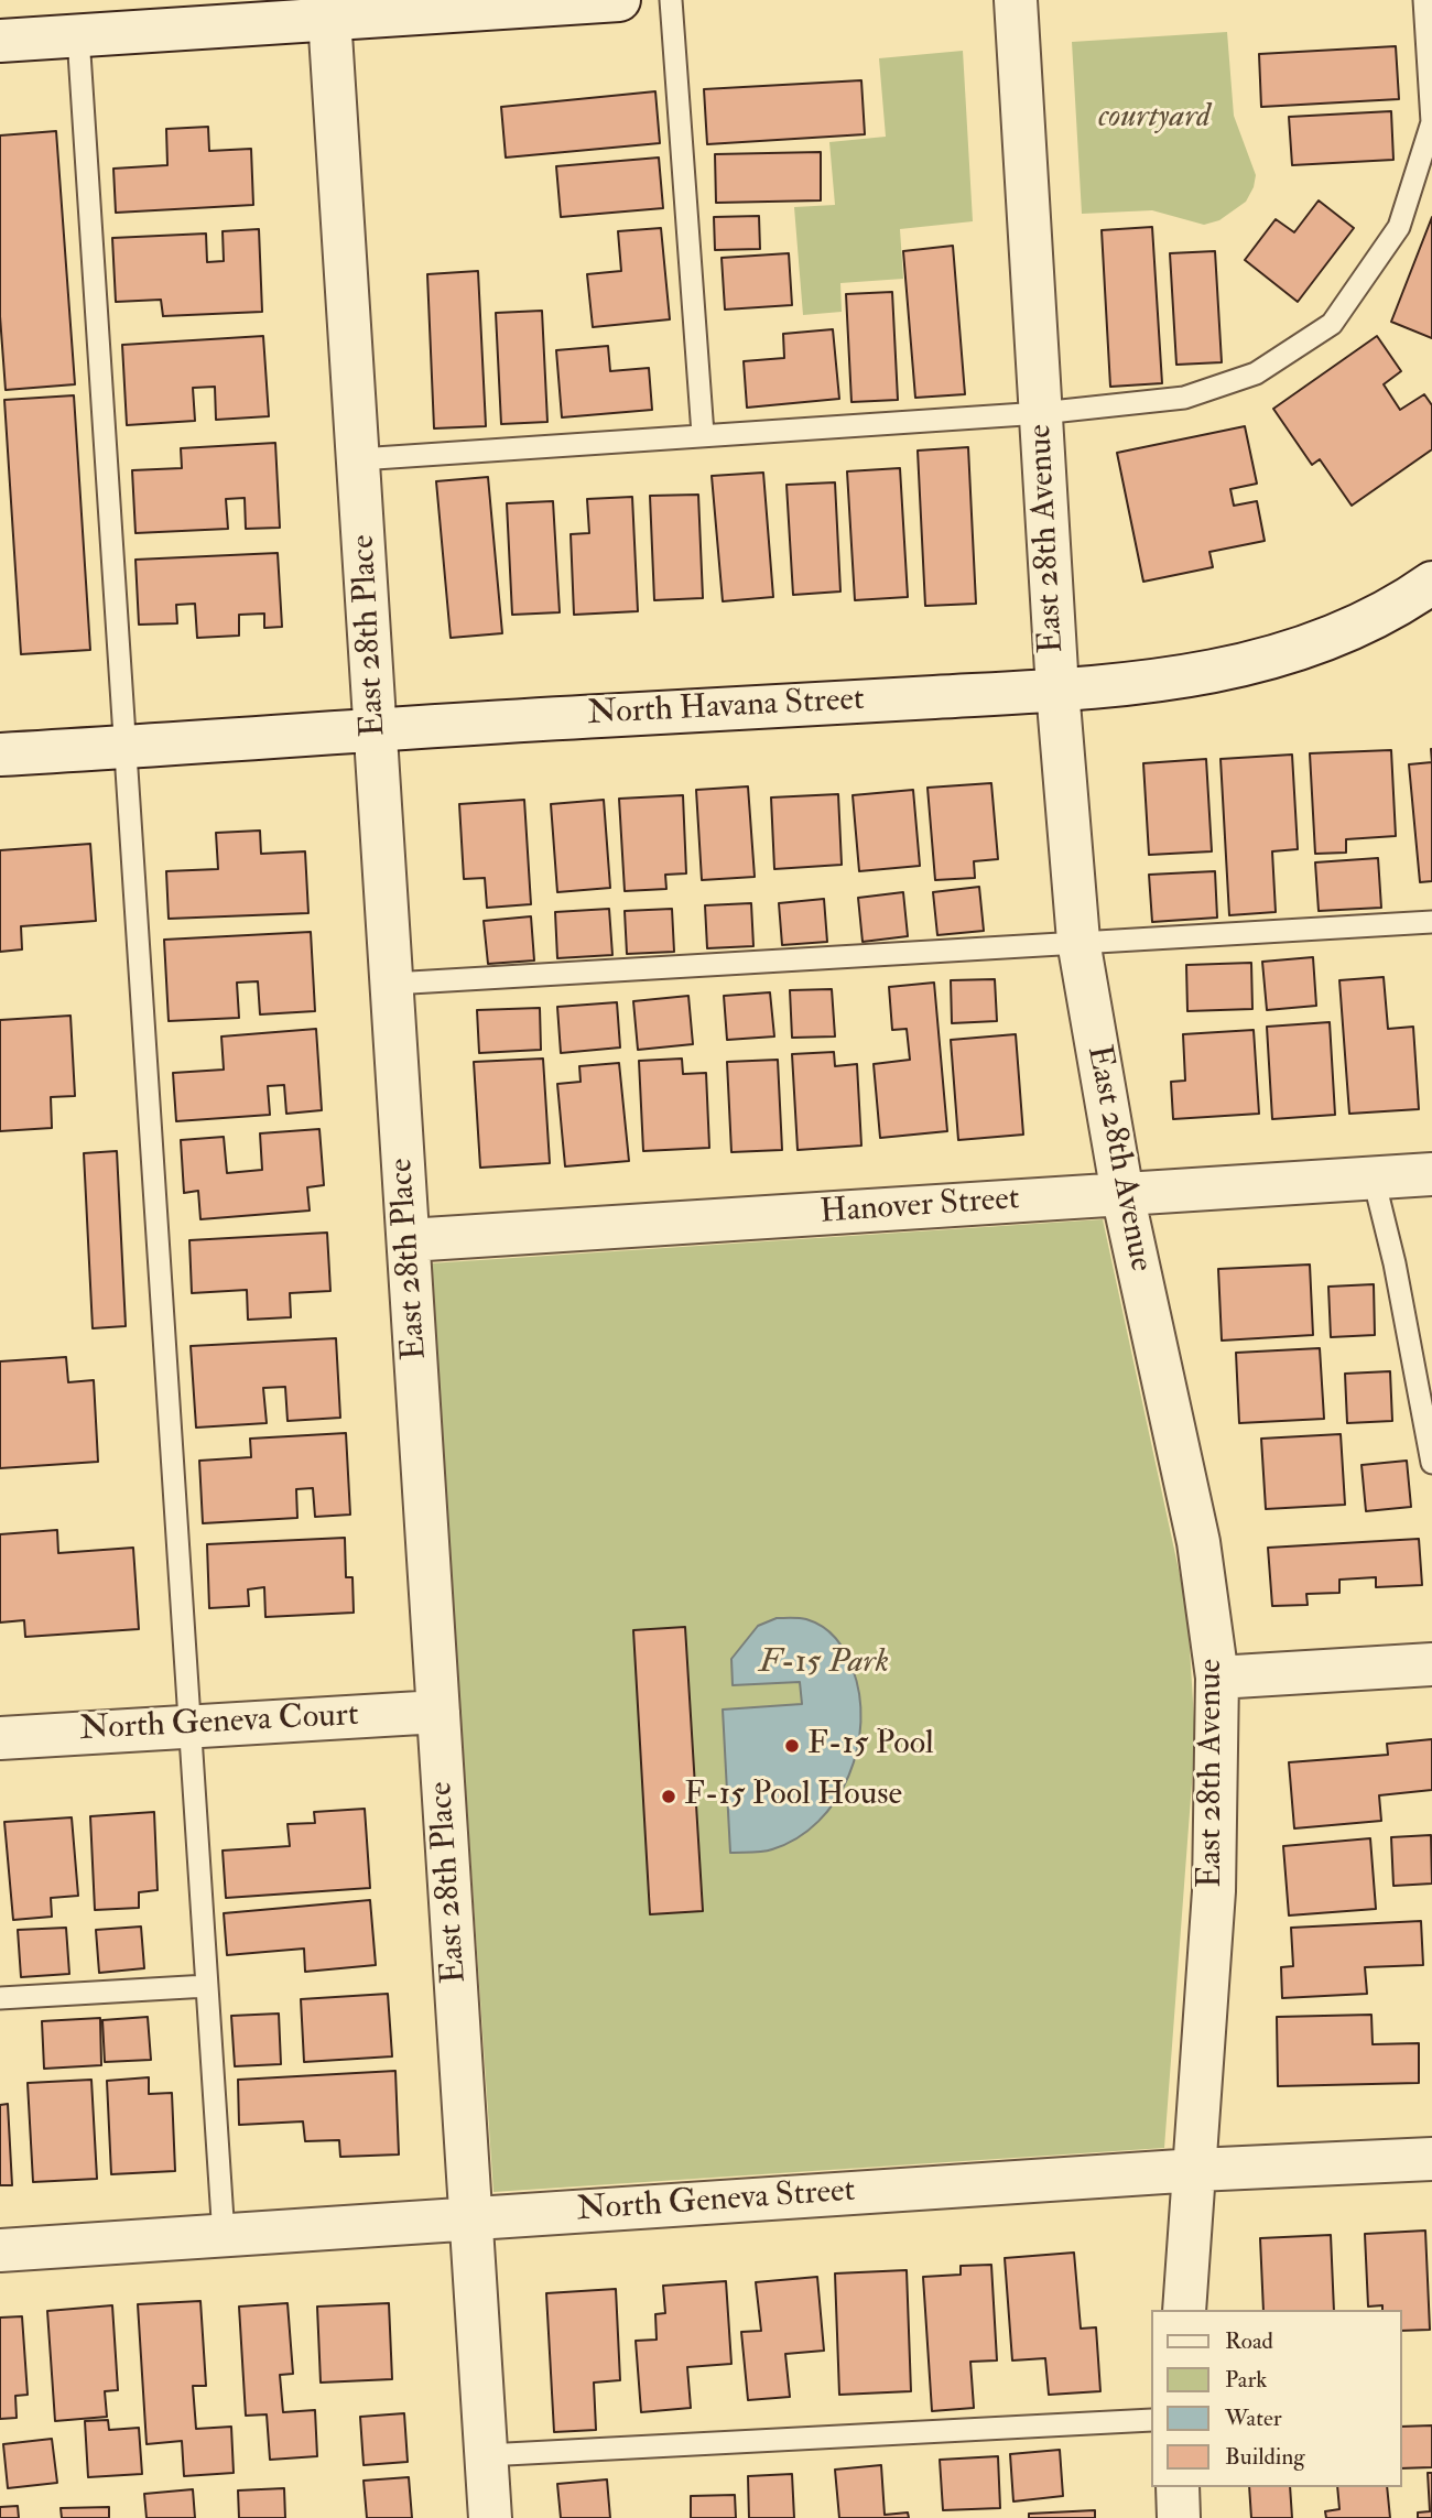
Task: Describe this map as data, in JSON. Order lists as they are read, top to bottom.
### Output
{
  "streets": {
    "street": [
      "East 28th Avenue",
      "East 28th Place",
      "North Havana Street",
      "Hanover Street",
      "North Geneva Court",
      "North Geneva Street"
    ]
  },
  "crossings": [
    ["East 28th Avenue", "North Havana Street"],
    ["East 28th Avenue", "Hanover Street"],
    ["East 28th Avenue", "North Geneva Street"],
    ["East 28th Place", "North Havana Street"],
    ["East 28th Place", "Hanover Street"],
    ["East 28th Place", "North Geneva Court"],
    ["East 28th Place", "North Geneva Street"]
  ],
  "parks": ["courtyard", "F-15 Park"],
  "places": ["F-15 Pool", "F-15 Pool House"],
  "legend": [
    "Road",
    "Park",
    "Water",
    "Building"
  ]
}
